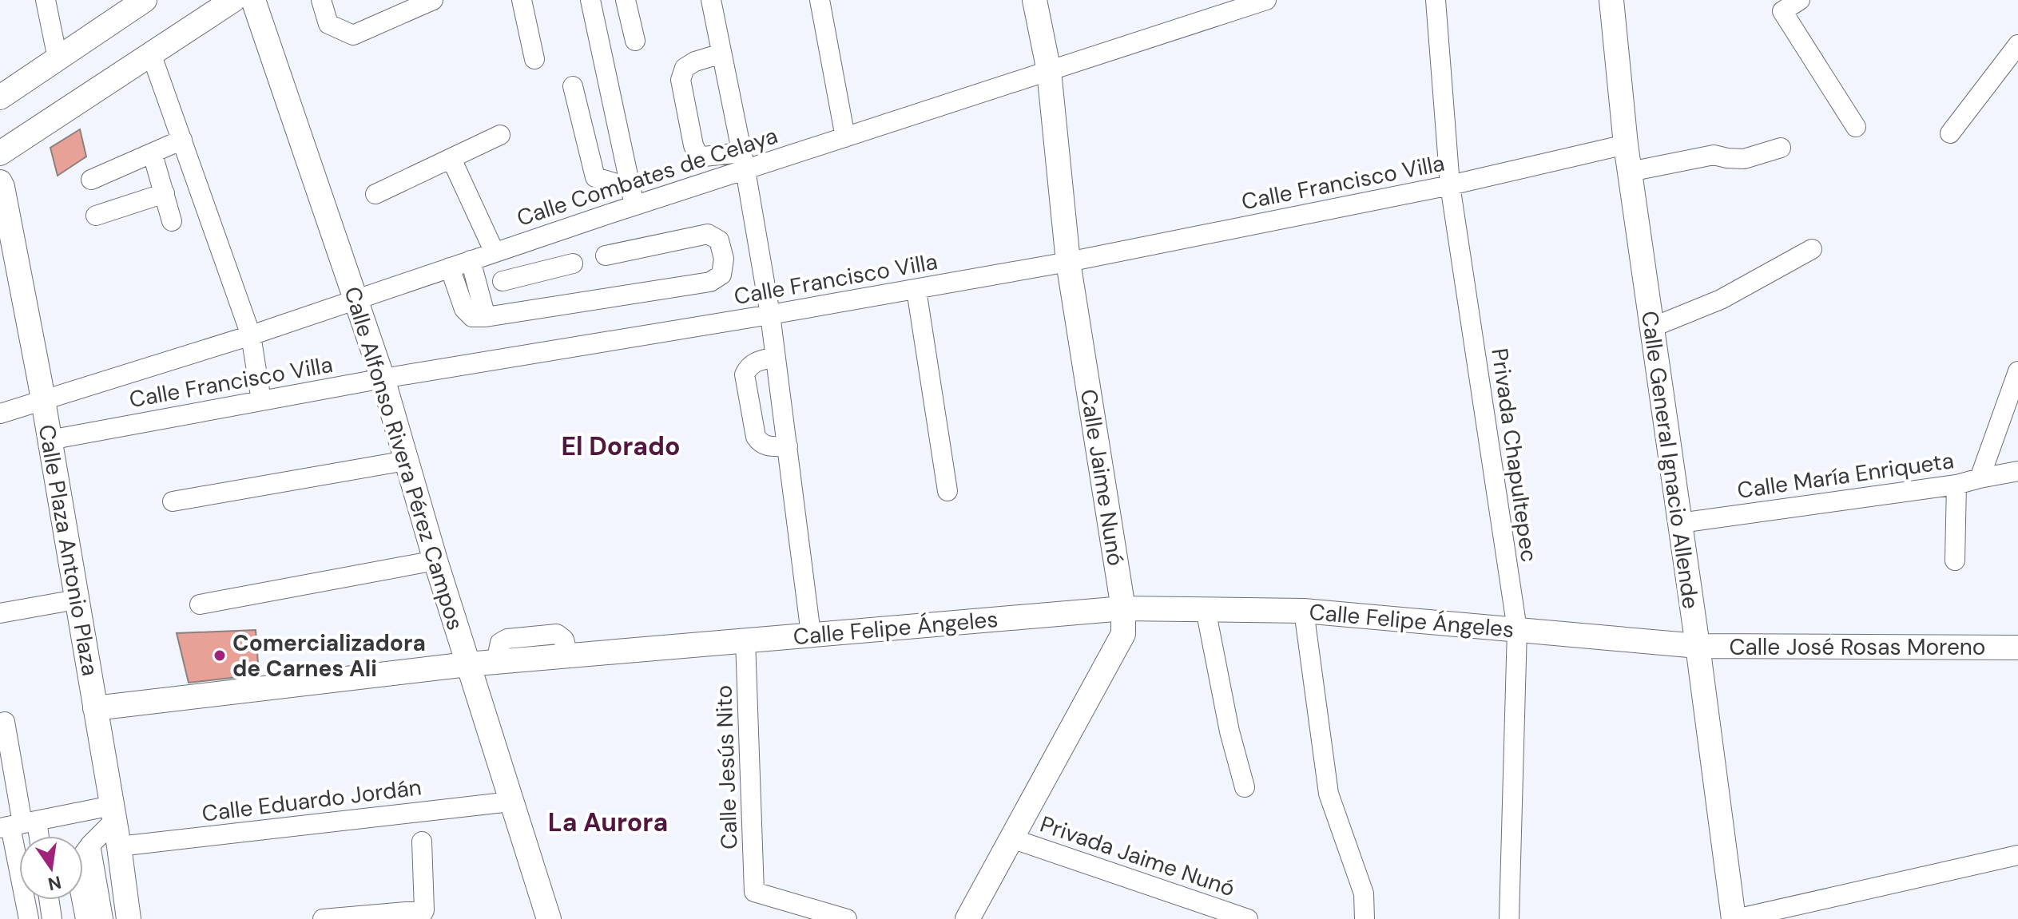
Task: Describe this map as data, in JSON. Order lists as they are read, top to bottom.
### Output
{
  "streets": {
    "main road": [
      "Calle Alfonso Rivera Pérez Campos",
      "Calle General Ignacio Allende",
      "Calle Jaime Nunó",
      "Calle Plaza Antonio Plaza",
      "Calle Felipe Ángeles",
      "Calle José Rosas Moreno"
    ],
    "street": [
      "Calle Combates de Celaya",
      "Calle Francisco Villa",
      "Privada Chapultepec",
      "Calle María Enriqueta",
      "Calle Jesús Nito",
      "Calle Eduardo Jordán",
      "Privada Jaime Nunó"
    ]
  },
  "crossings": [
    ["Calle Combates de Celaya", "Calle Alfonso Rivera Pérez Campos"],
    ["Calle Combates de Celaya", "Calle Jaime Nunó"],
    ["Calle Combates de Celaya", "Calle Plaza Antonio Plaza"],
    ["Calle Francisco Villa", "Privada Chapultepec"],
    ["Calle Francisco Villa", "Calle Alfonso Rivera Pérez Campos"],
    ["Calle Francisco Villa", "Calle General Ignacio Allende"],
    ["Calle Francisco Villa", "Calle Jaime Nunó"],
    ["Calle Francisco Villa", "Calle Plaza Antonio Plaza"],
    ["Privada Chapultepec", "Calle Felipe Ángeles"],
    ["Calle Alfonso Rivera Pérez Campos", "Calle Felipe Ángeles"],
    ["Calle Alfonso Rivera Pérez Campos", "Calle Eduardo Jordán"],
    ["Calle General Ignacio Allende", "Calle María Enriqueta"],
    ["Calle General Ignacio Allende", "Calle Felipe Ángeles"],
    ["Calle General Ignacio Allende", "Calle José Rosas Moreno"],
    ["Calle Jaime Nunó", "Calle Felipe Ángeles"],
    ["Calle Jaime Nunó", "Privada Jaime Nunó"],
    ["Calle Plaza Antonio Plaza", "Calle Felipe Ángeles"],
    ["Calle Plaza Antonio Plaza", "Calle Eduardo Jordán"],
    ["Calle Felipe Ángeles", "Calle José Rosas Moreno"],
    ["Calle Felipe Ángeles", "Calle Jesús Nito"]
  ],
  "districts": ["El Dorado", "La Aurora"],
  "places": ["Comercializadora de Carnes Ali"],
  "north": "bottom"
}
